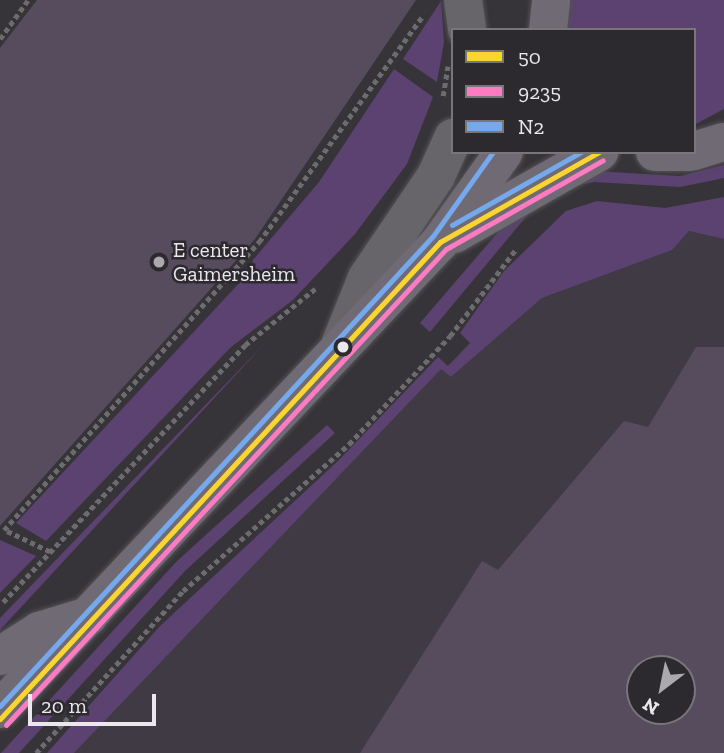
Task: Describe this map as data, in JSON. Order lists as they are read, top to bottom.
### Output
{
  "places": ["E center Gaimersheim"],
  "lines": ["transit line 50", "transit line N2", "transit line 9235"],
  "legend": ["50", "9235", "N2"],
  "scale_bar": "20 m",
  "north": "bottom left"
}
